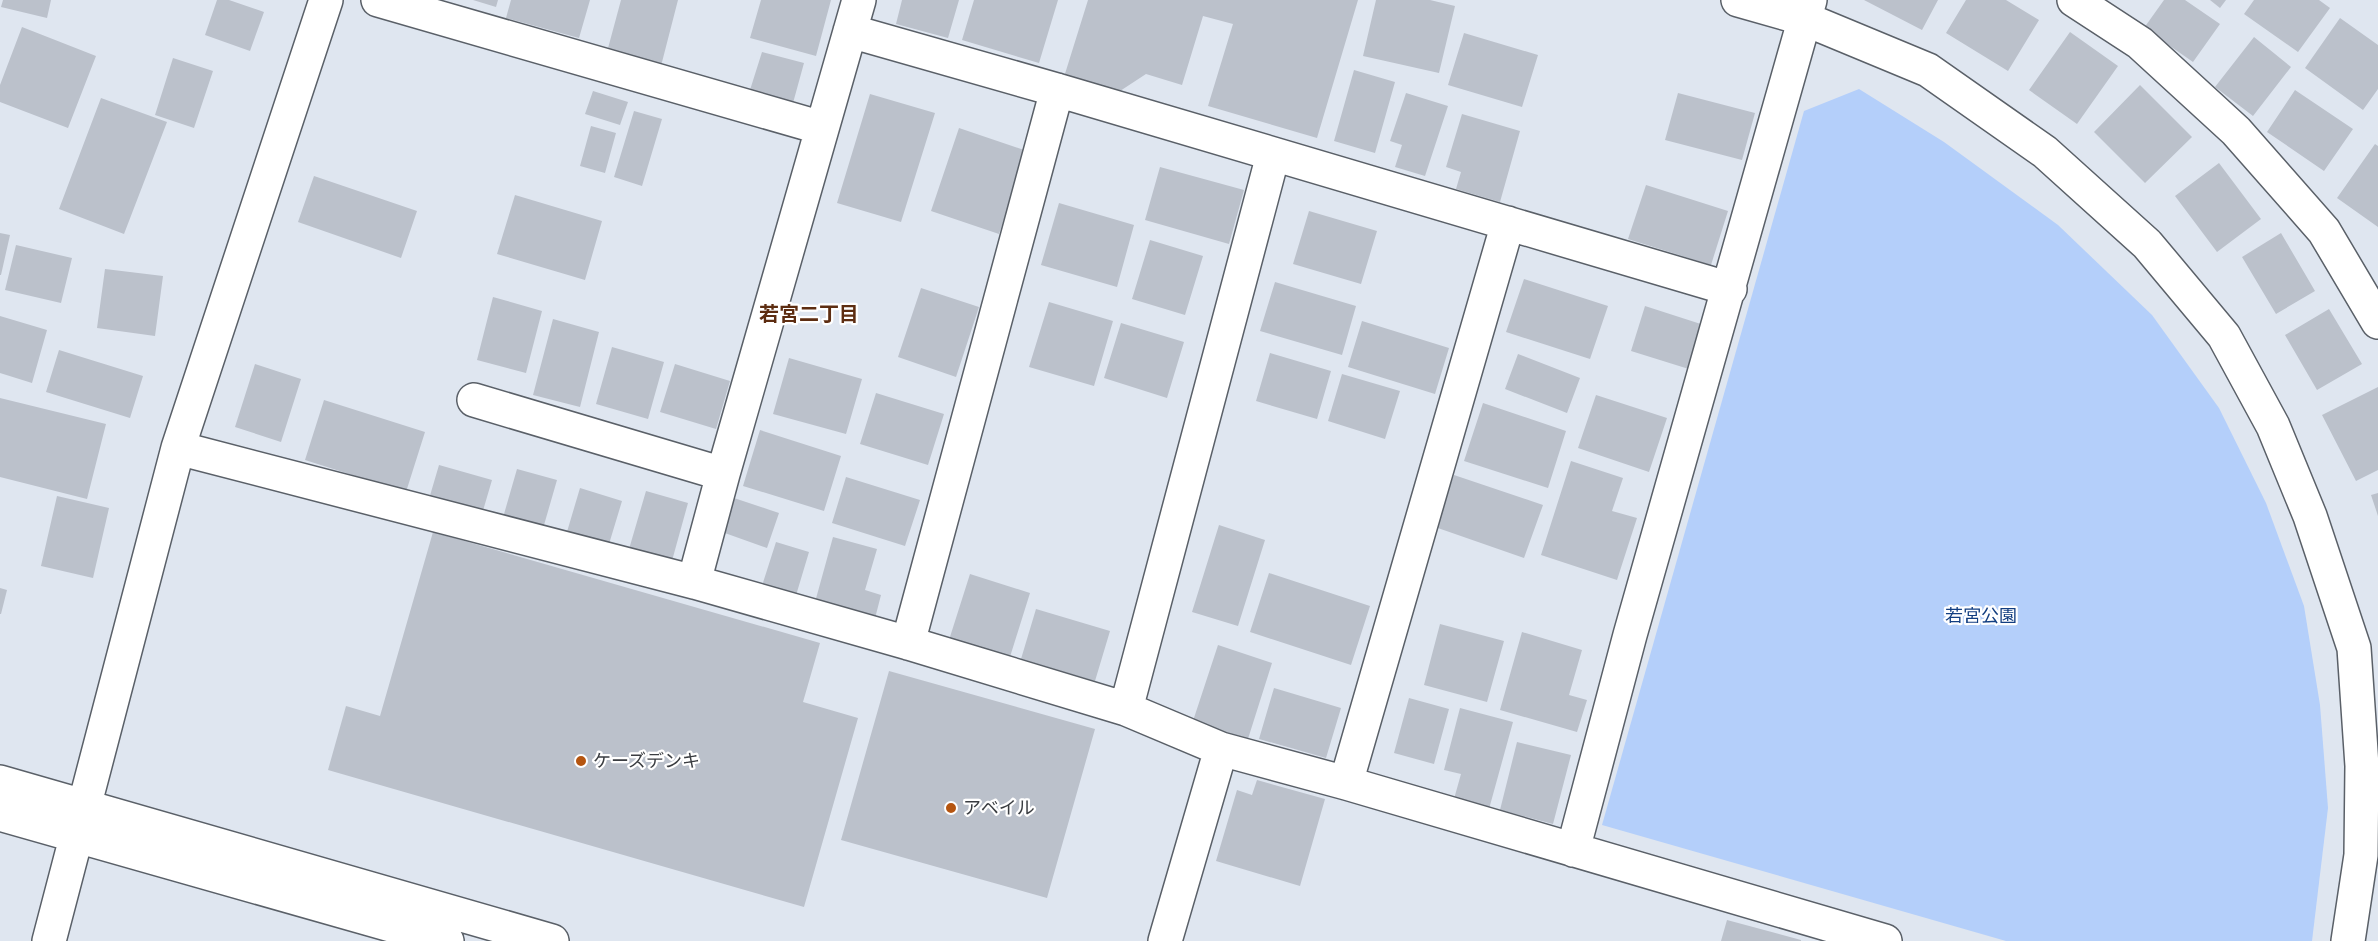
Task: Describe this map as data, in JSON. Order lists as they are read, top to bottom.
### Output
{
  "districts": ["若宮二丁目"],
  "parks": ["若宮公園"],
  "places": ["ケーズデンキ", "アベイル"]
}
